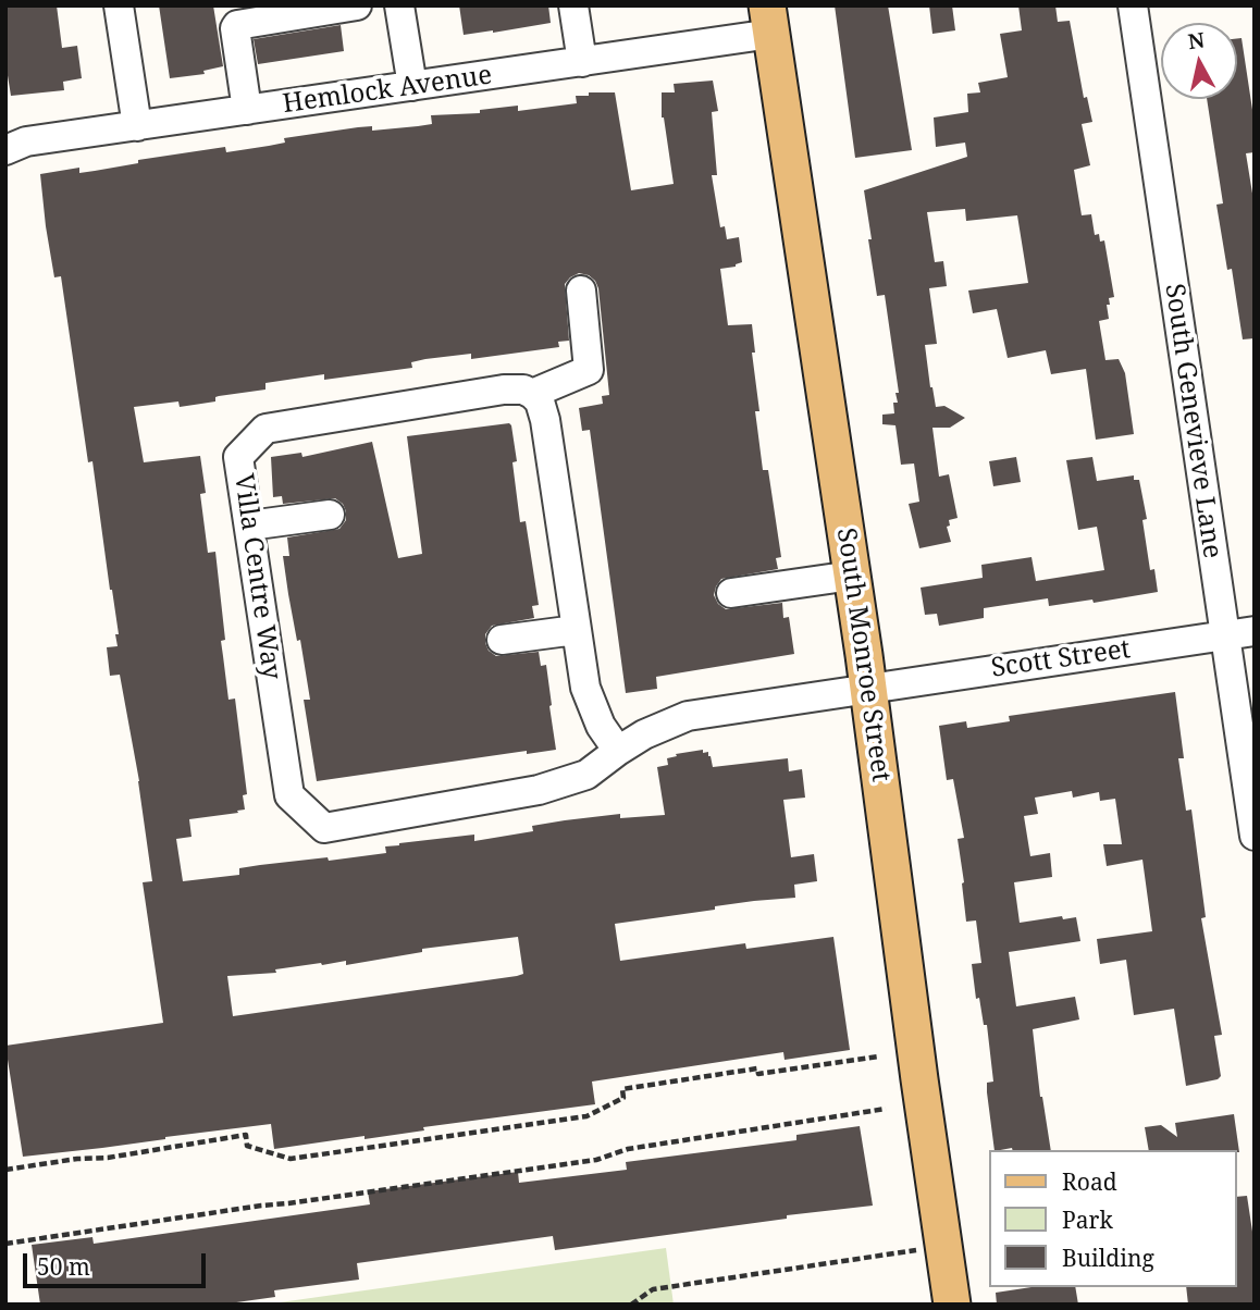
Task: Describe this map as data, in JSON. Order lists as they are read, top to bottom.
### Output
{
  "streets": {
    "main road": ["South Monroe Street"],
    "street": [
      "Hemlock Avenue",
      "South Genevieve Lane",
      "Villa Centre Way",
      "Scott Street"
    ]
  },
  "crossings": [
    ["Hemlock Avenue", "South Monroe Street"],
    ["South Genevieve Lane", "Scott Street"],
    ["Villa Centre Way", "South Monroe Street"],
    ["Villa Centre Way", "Scott Street"],
    ["South Monroe Street", "Scott Street"]
  ],
  "legend": ["Road", "Park", "Building"],
  "scale_bar": "50 m",
  "north": "top"
}
